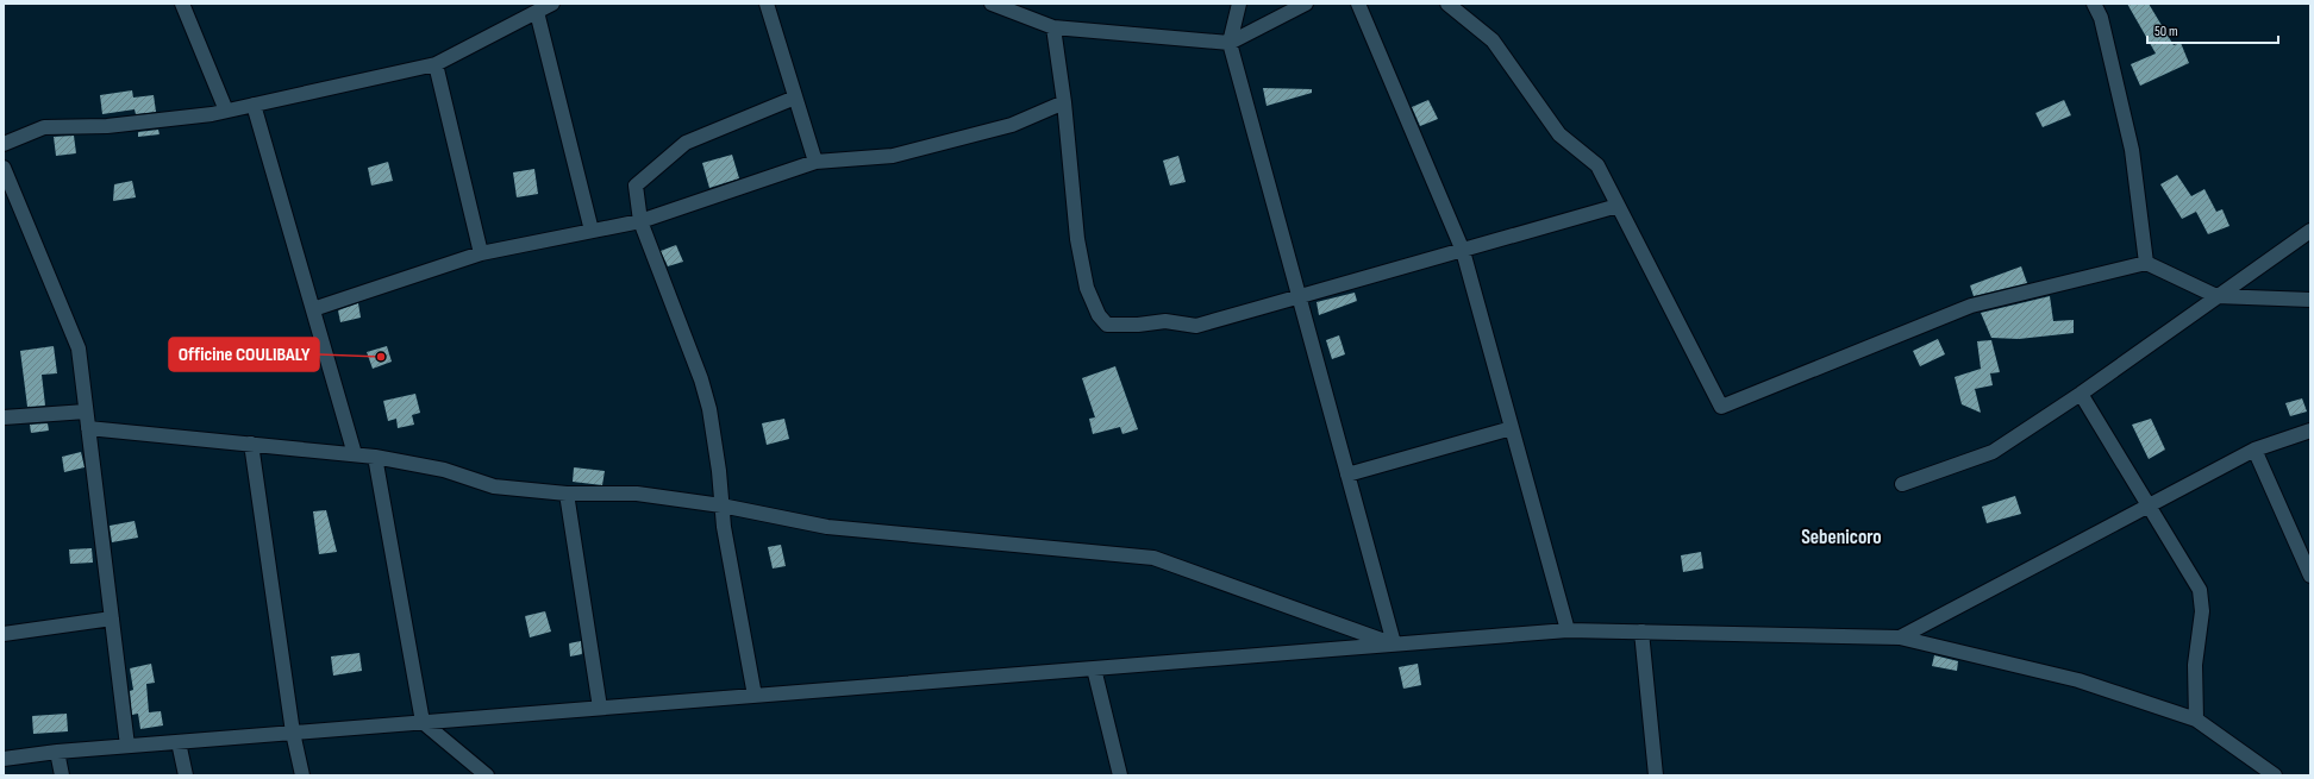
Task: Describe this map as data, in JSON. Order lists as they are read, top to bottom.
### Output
{
  "districts": ["Sebenicoro"],
  "places": ["Officine COULIBALY"],
  "scale_bar": "50 m"
}
